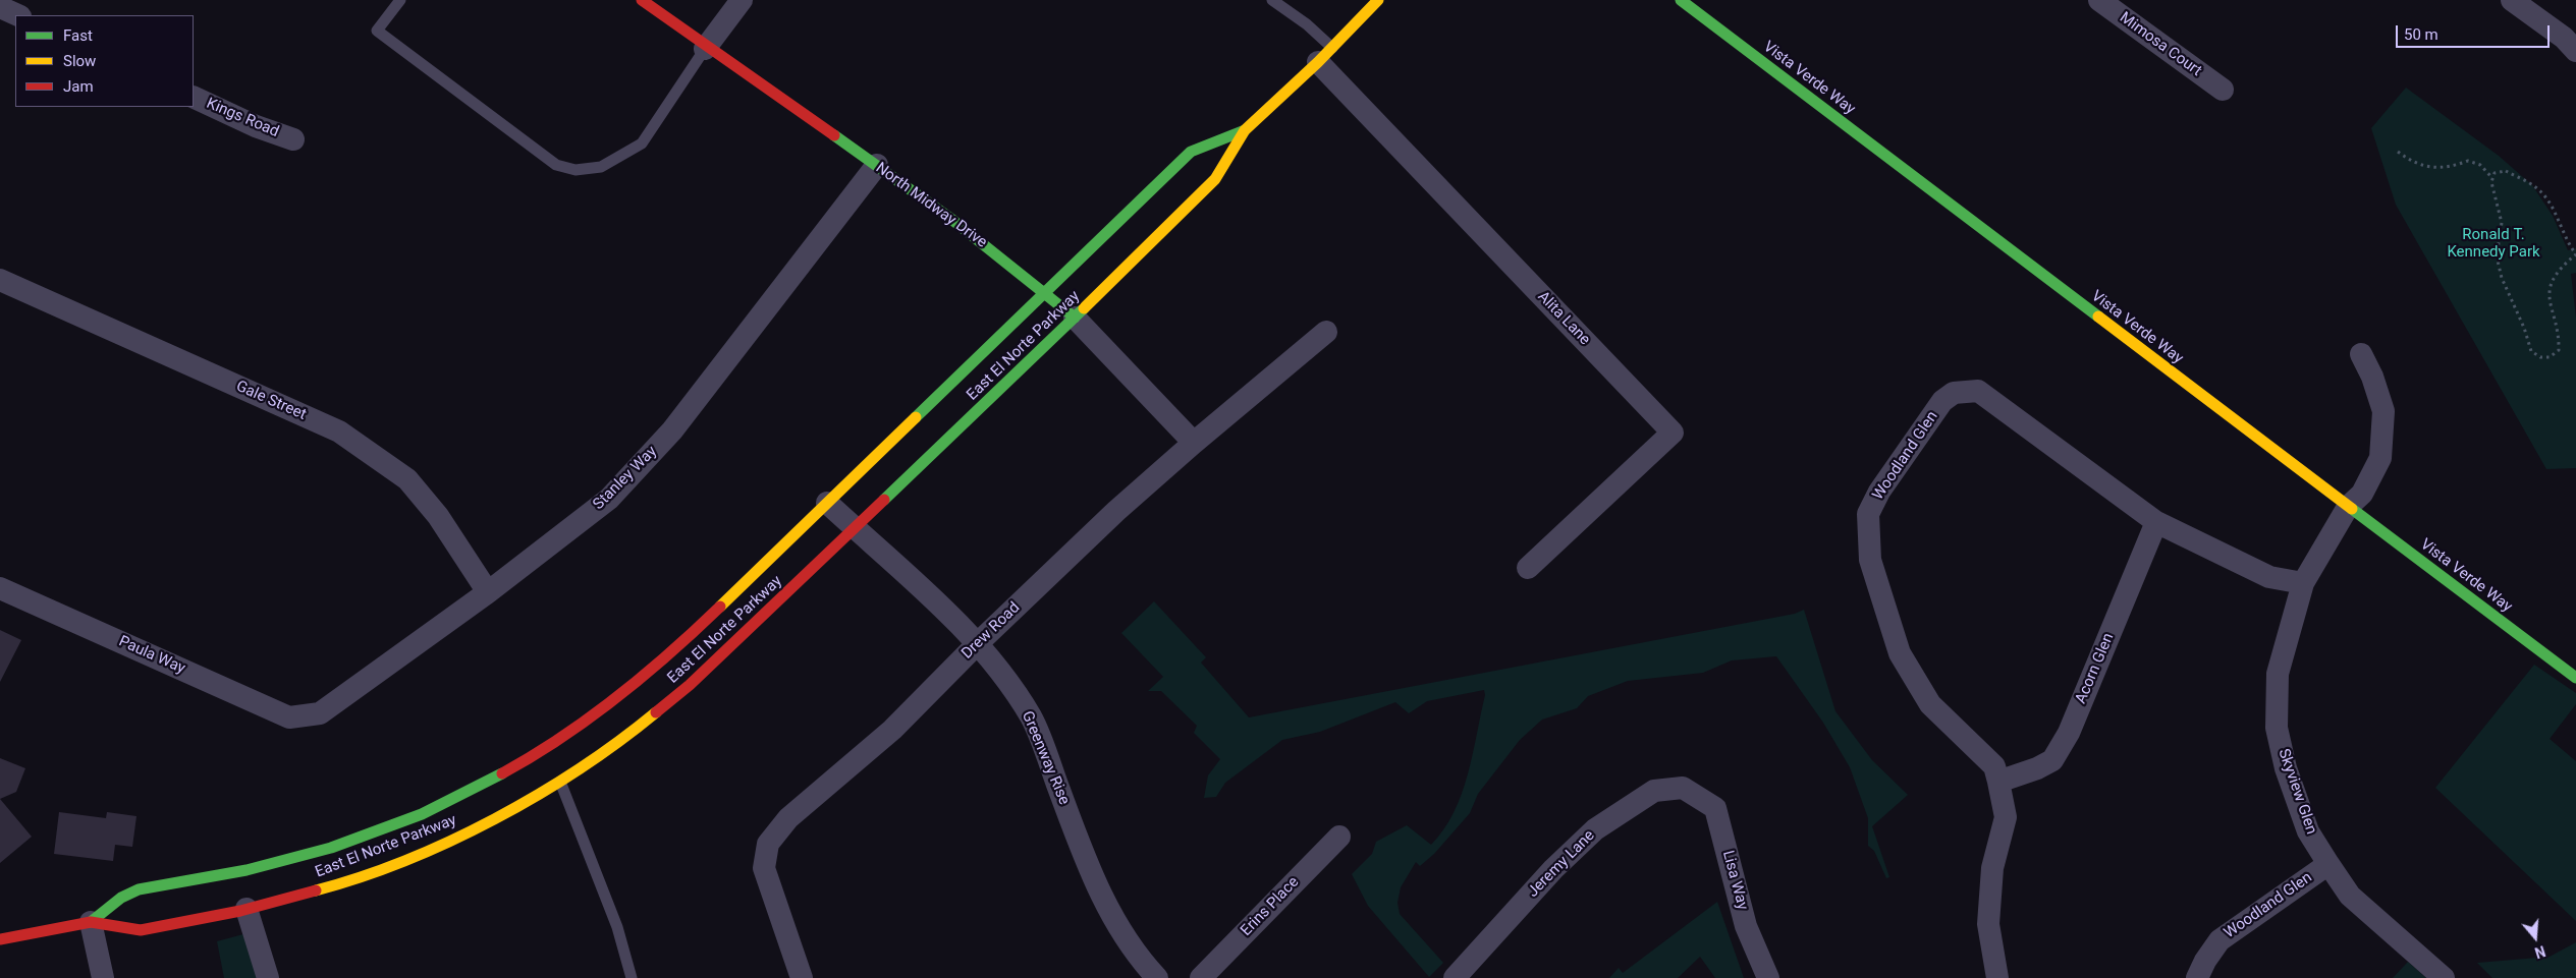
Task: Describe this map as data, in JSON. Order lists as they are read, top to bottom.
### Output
{
  "streets": {
    "main road": ["Vista Verde Way", "North Midway Drive", "East El Norte Parkway"],
    "street": [
      "Mimosa Court",
      "Kings Road",
      "Alita Lane",
      "Gale Street",
      "Woodland Glen",
      "Stanley Way",
      "Drew Road",
      "Paula Way",
      "Acorn Glen",
      "Greenway Rise",
      "Skyview Glen",
      "Jeremy Lane",
      "Lisa Way",
      "Erins Place"
    ]
  },
  "crossings": [
    ["Vista Verde Way", "Skyview Glen"],
    ["North Midway Drive", "East El Norte Parkway"],
    ["North Midway Drive", "Stanley Way"],
    ["North Midway Drive", "Drew Road"],
    ["Alita Lane", "East El Norte Parkway"],
    ["East El Norte Parkway", "Greenway Rise"],
    ["Gale Street", "Stanley Way"],
    ["Woodland Glen", "Acorn Glen"],
    ["Woodland Glen", "Skyview Glen"],
    ["Stanley Way", "Paula Way"],
    ["Drew Road", "Greenway Rise"],
    ["Jeremy Lane", "Lisa Way"]
  ],
  "parks": ["Ronald T. Kennedy Park"],
  "legend": ["Fast", "Slow", "Jam"],
  "scale_bar": "50 m",
  "north": "bottom"
}
